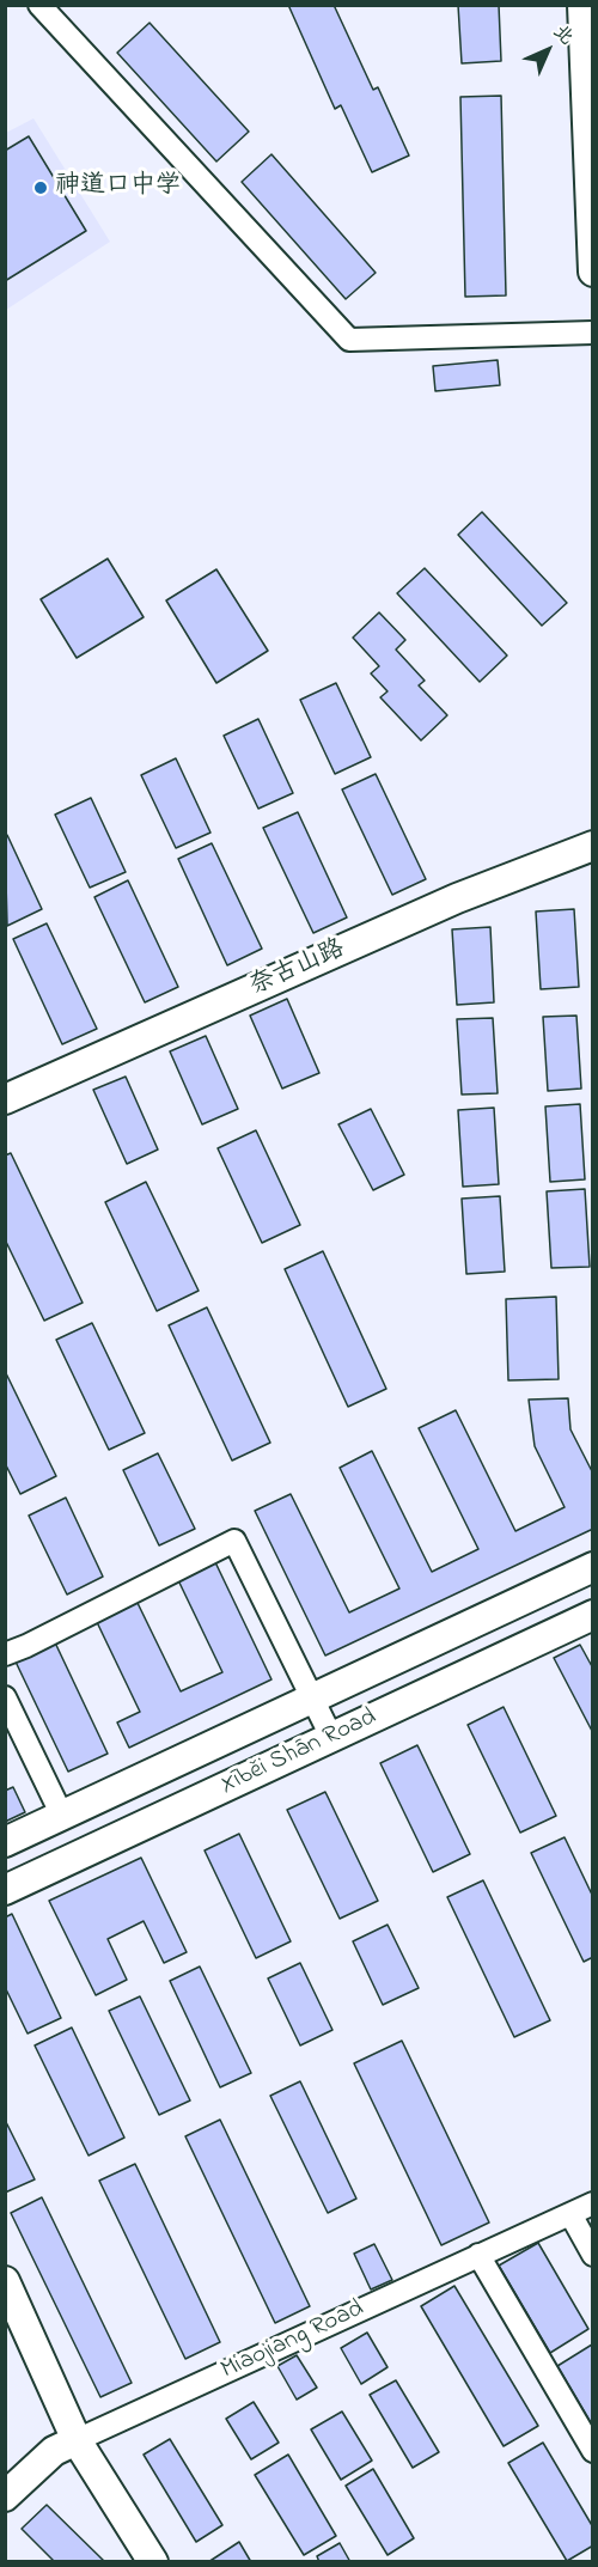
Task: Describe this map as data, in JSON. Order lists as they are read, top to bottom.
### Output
{
  "streets": {
    "main road": ["奈古山路", "Xīběi Shān Road", "Miaojiang Road"]
  },
  "places": ["神道口中学"],
  "north": "top right"
}
